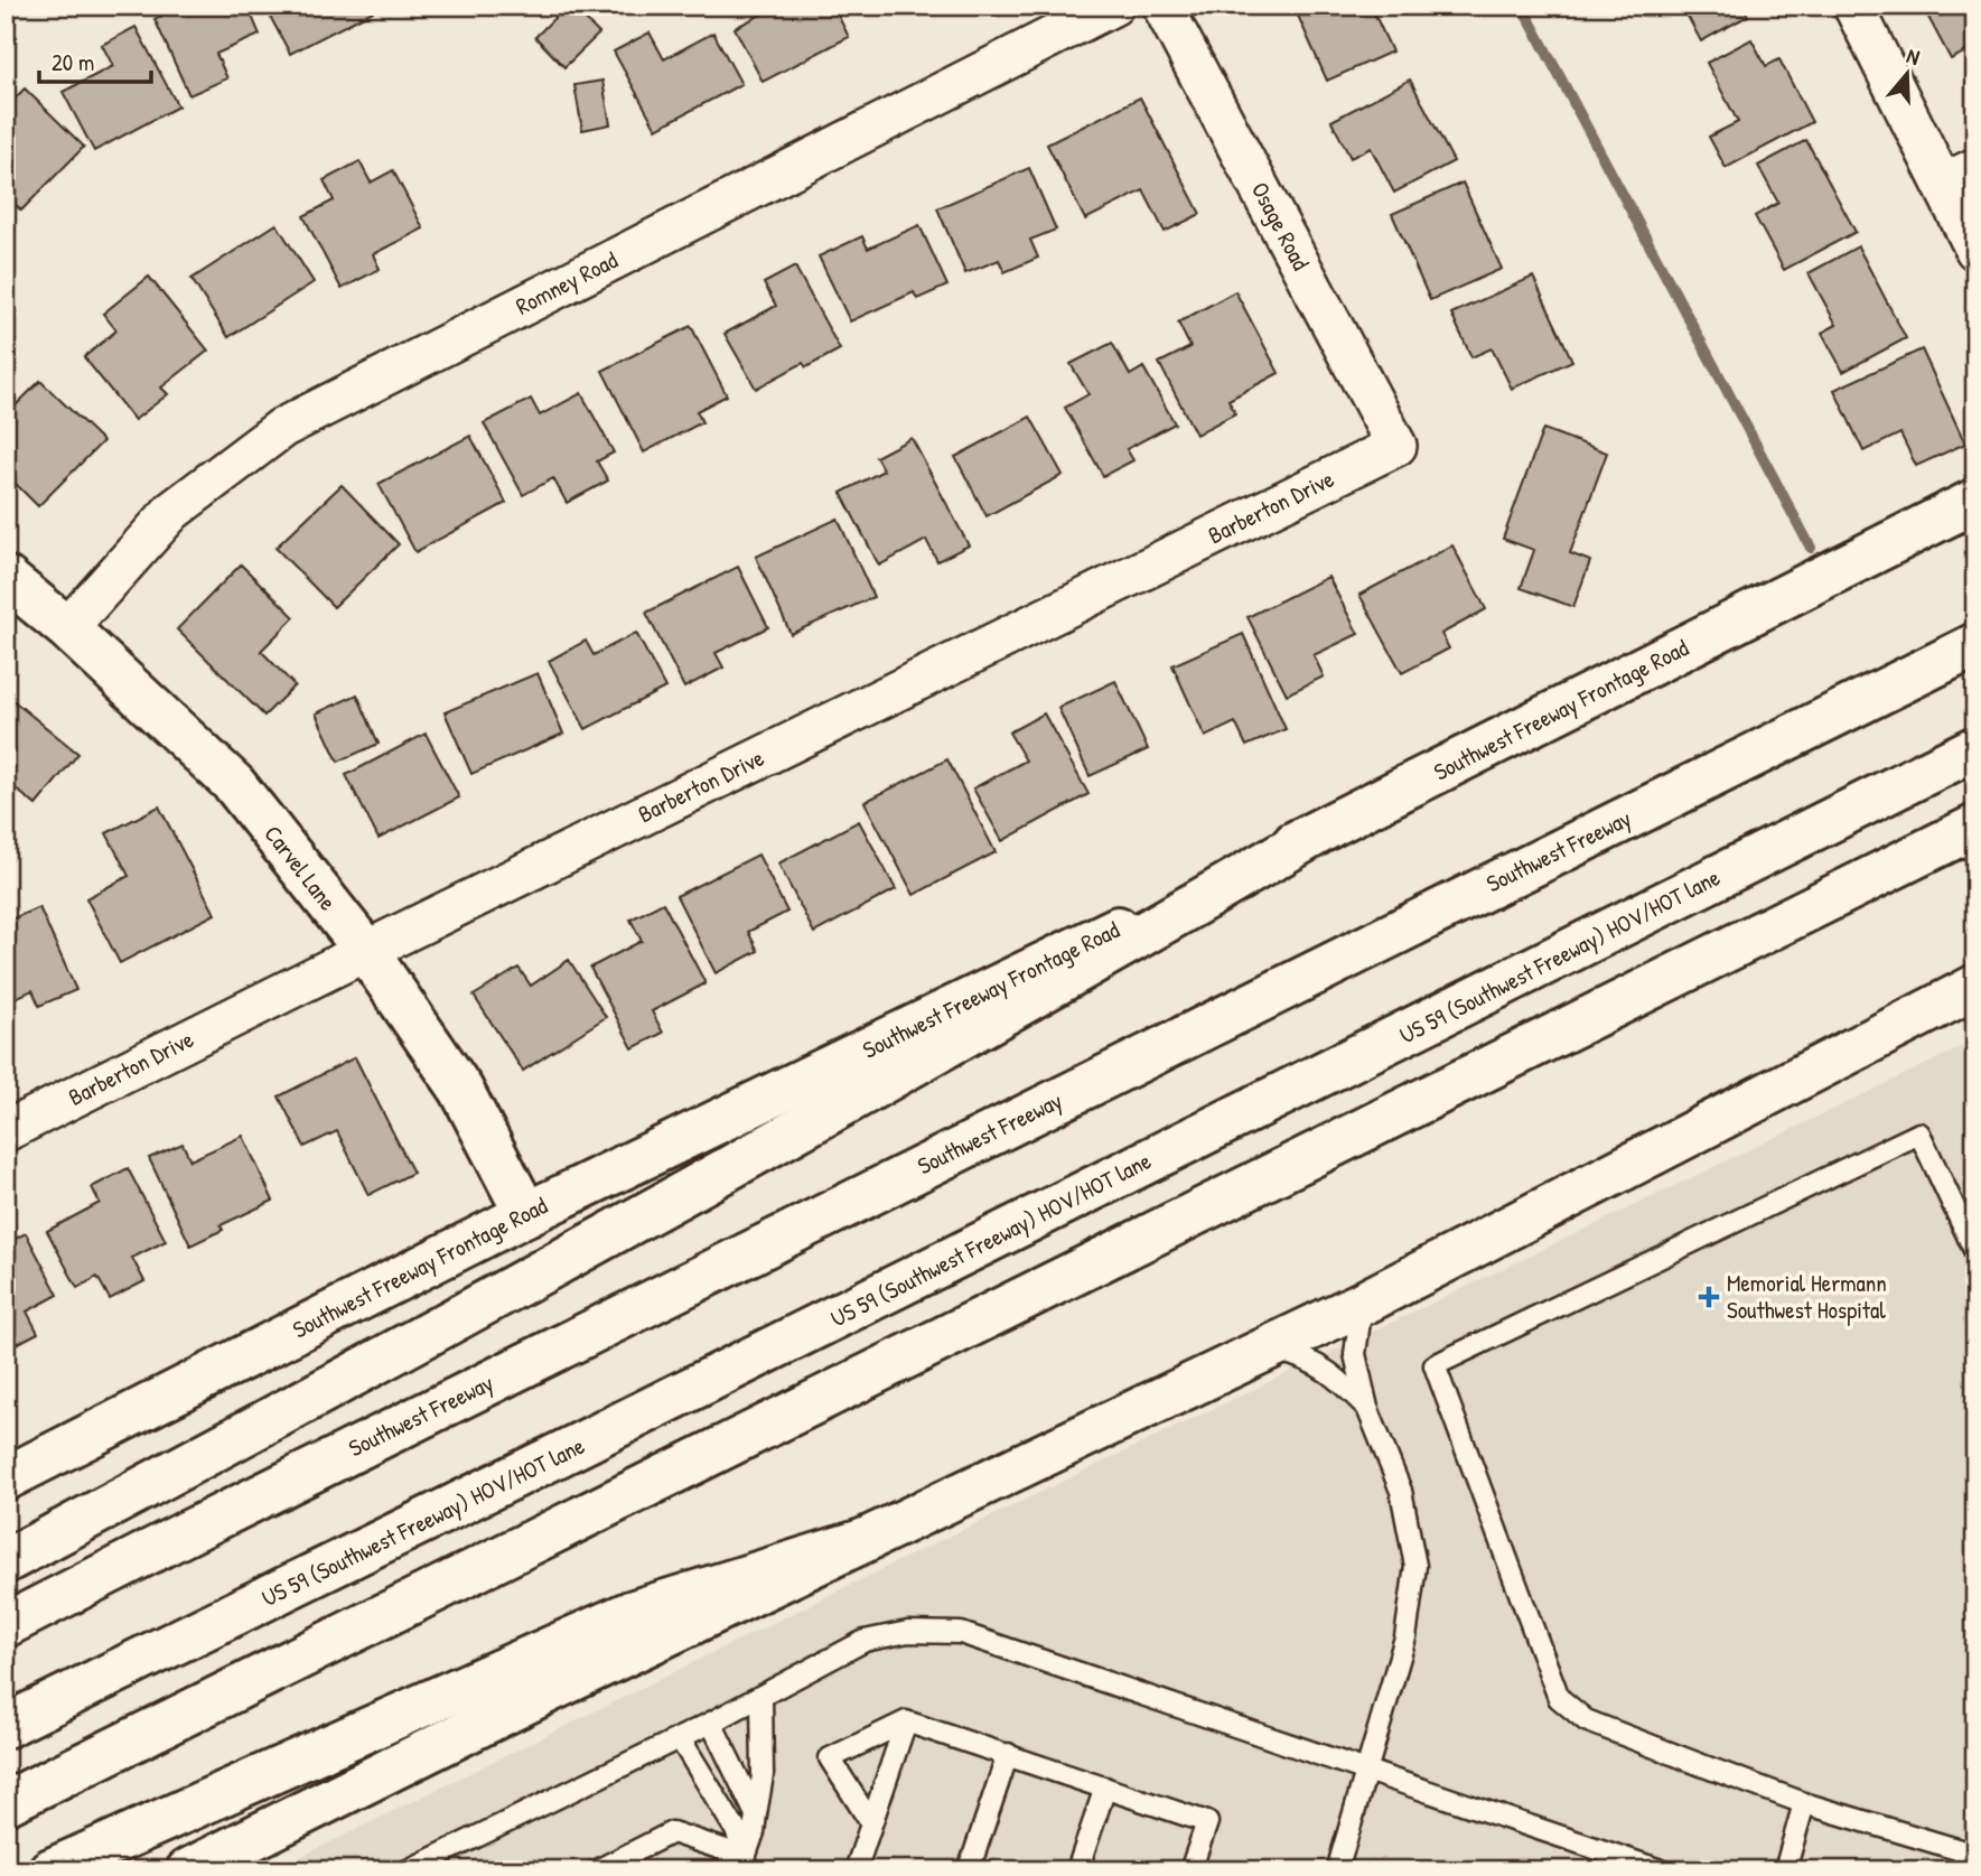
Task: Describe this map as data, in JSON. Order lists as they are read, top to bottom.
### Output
{
  "streets": {
    "main road": [
      "Southwest Freeway Frontage Road",
      "Southwest Freeway",
      "Carvel Lane",
      "US 59 (Southwest Freeway) HOV/HOT lane"
    ],
    "street": ["Osage Road", "Romney Road", "Barberton Drive"]
  },
  "crossings": [
    ["Osage Road", "Barberton Drive"],
    ["Romney Road", "Carvel Lane"],
    ["Barberton Drive", "Carvel Lane"],
    ["Southwest Freeway Frontage Road", "Carvel Lane"]
  ],
  "places": {
    "health": ["Memorial Hermann Southwest Hospital"]
  },
  "scale_bar": "20 m",
  "north": "top"
}
